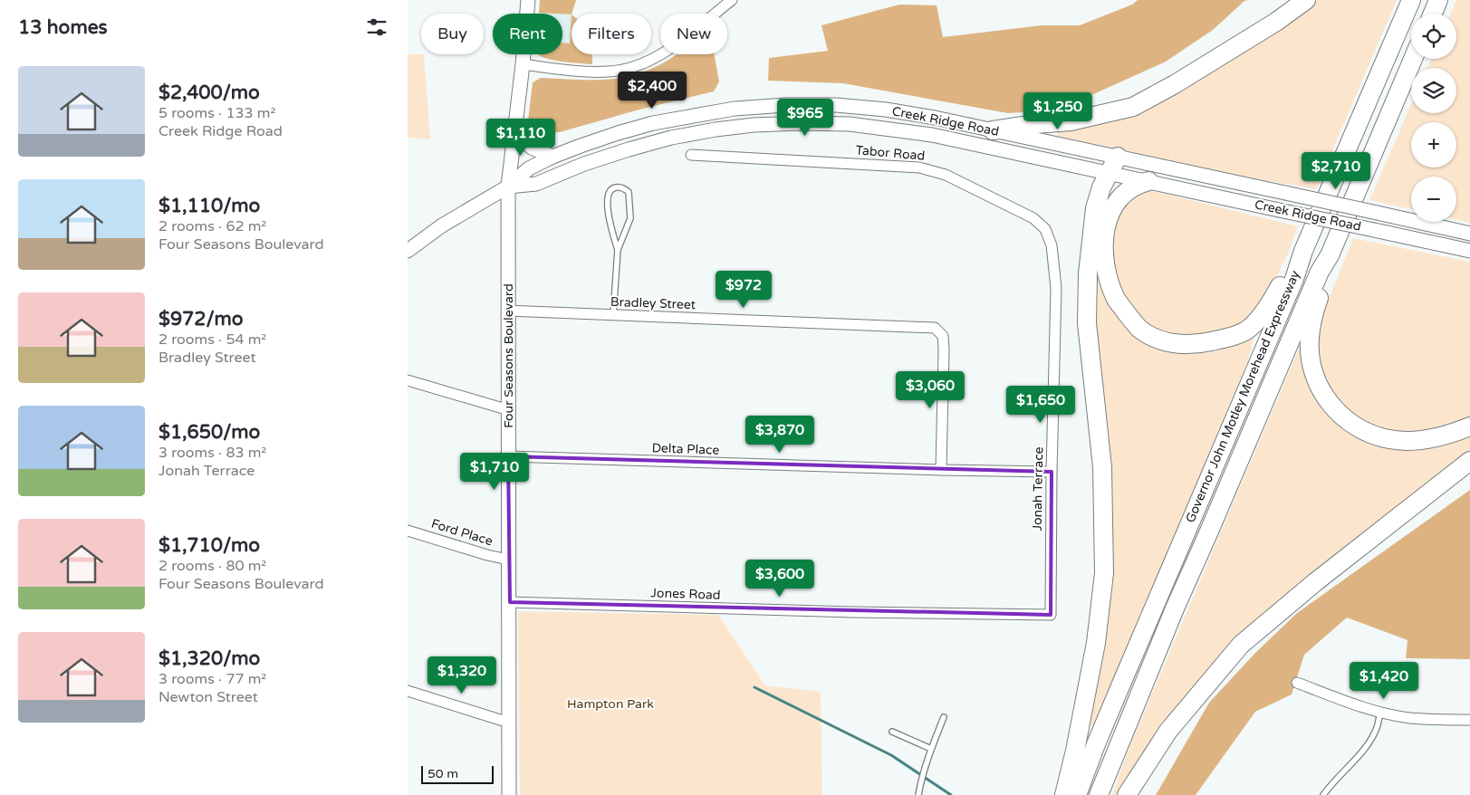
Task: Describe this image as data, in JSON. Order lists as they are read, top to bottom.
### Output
{
  "streets": {
    "highway": ["Governor John Motley Morehead Expressway"],
    "main road": ["Creek Ridge Road", "Four Seasons Boulevard"],
    "street": [
      "Tabor Road",
      "Bradley Street",
      "Delta Place",
      "Jonah Terrace",
      "Ford Place",
      "Jones Road"
    ]
  },
  "crossings": [
    ["Creek Ridge Road", "Four Seasons Boulevard"],
    ["Tabor Road", "Jonah Terrace"],
    ["Bradley Street", "Four Seasons Boulevard"],
    ["Bradley Street", "Delta Place"],
    ["Four Seasons Boulevard", "Delta Place"],
    ["Four Seasons Boulevard", "Ford Place"],
    ["Four Seasons Boulevard", "Jones Road"],
    ["Delta Place", "Jonah Terrace"],
    ["Jonah Terrace", "Jones Road"]
  ],
  "parks": ["Hampton Park"],
  "scale_bar": "50 m",
  "page": {
    "heading": "13 homes",
    "map_buttons": ["+", "−"],
    "chip": [
      "Buy",
      "Rent",
      "Filters",
      "New"
    ],
    "list": [
      {
        "name": "$2,400/mo",
        "note": "5 rooms · 133 m² · Creek Ridge Road"
      },
      {
        "name": "$1,110/mo",
        "note": "2 rooms · 62 m² · Four Seasons Boulevard"
      },
      {
        "name": "$972/mo",
        "note": "2 rooms · 54 m² · Bradley Street"
      },
      {
        "name": "$1,650/mo",
        "note": "3 rooms · 83 m² · Jonah Terrace"
      },
      {
        "name": "$1,710/mo",
        "note": "2 rooms · 80 m² · Four Seasons Boulevard"
      },
      {
        "name": "$1,320/mo",
        "note": "3 rooms · 77 m² · Newton Street"
      }
    ],
    "price": [
      "$2,400",
      "$1,250",
      "$965",
      "$1,110",
      "$2,710",
      "$972",
      "$3,060",
      "$1,650",
      "$3,870",
      "$1,710",
      "$3,600",
      "$1,320",
      "$1,420"
    ],
    "scale": "50 m"
  }
}
